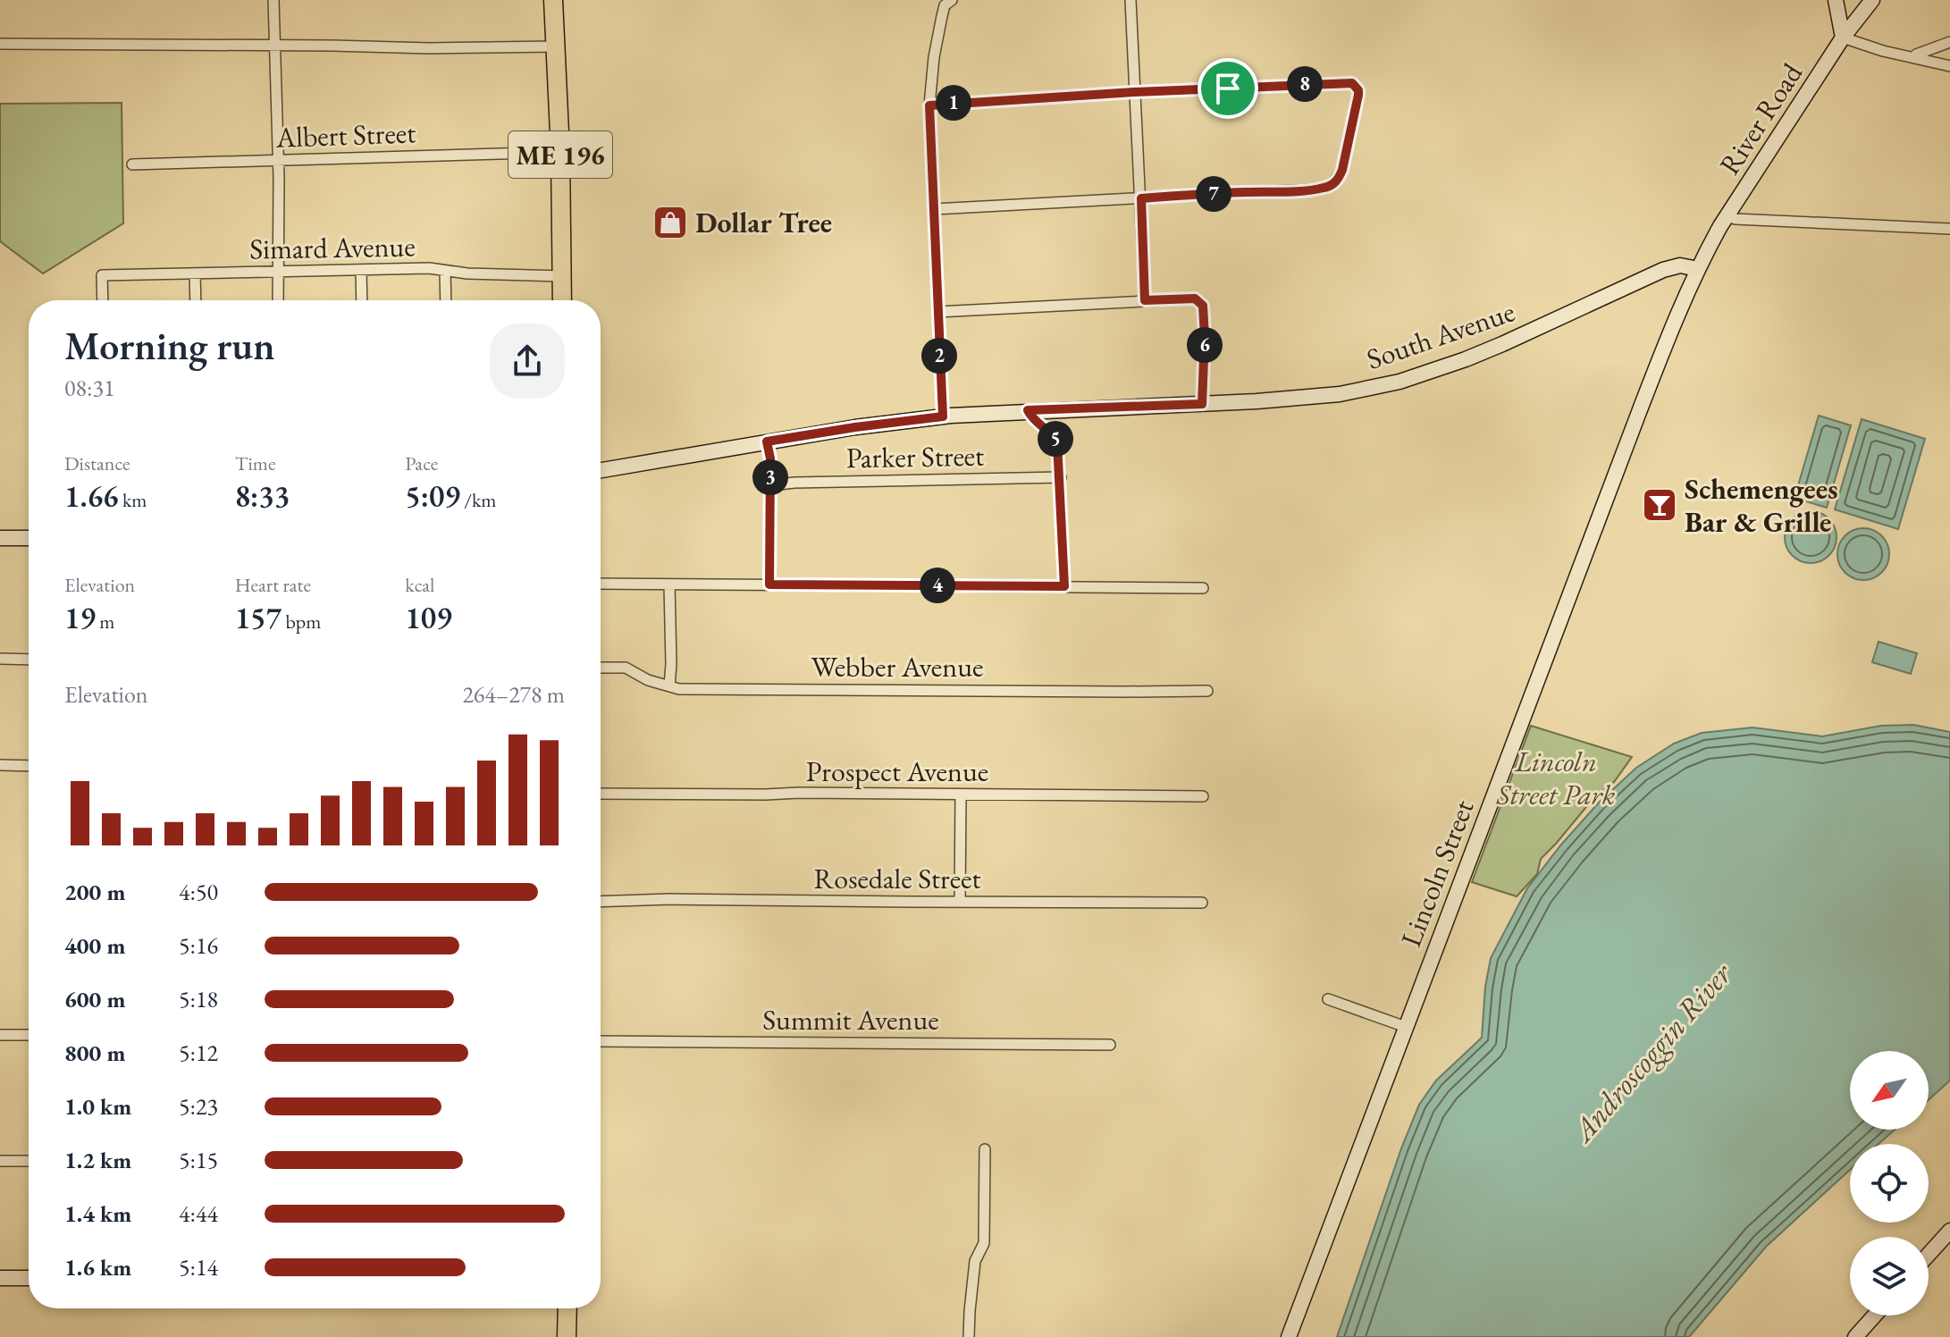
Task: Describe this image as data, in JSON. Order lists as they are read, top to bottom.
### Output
{
  "streets": {
    "highway": ["ME 196"],
    "main road": ["River Road", "South Avenue", "Lincoln Street"],
    "street": [
      "Albert Street",
      "Simard Avenue",
      "Parker Street",
      "Webber Avenue",
      "Prospect Avenue",
      "Rosedale Street",
      "Summit Avenue"
    ]
  },
  "crossings": [
    ["River Road", "South Avenue"],
    ["River Road", "Lincoln Street"],
    ["Albert Street", "ME 196"],
    ["ME 196", "Simard Avenue"],
    ["South Avenue", "Lincoln Street"]
  ],
  "water": ["Androscoggin River"],
  "parks": ["Lincoln Street Park"],
  "places": {
    "shop": ["Dollar Tree"],
    "bar": ["Schemengees Bar & Grille"]
  },
  "north": "bottom left",
  "page": {
    "pins": [
      "8",
      "1",
      "7",
      "6",
      "2",
      "5",
      "3",
      "4"
    ],
    "heading": ["Morning run", "08:31"],
    "stats": [
      ["Distance", "1.66 km"],
      ["Time", "8:33"],
      ["Pace", "5:09 /km"],
      ["Elevation", "19 m"],
      ["Heart rate", "157 bpm"],
      ["kcal", "109"]
    ],
    "chart": ["Elevation", "264–278 m"],
    "list": [
      {
        "name": "200 m",
        "note": "4:50"
      },
      {
        "name": "400 m",
        "note": "5:16"
      },
      {
        "name": "600 m",
        "note": "5:18"
      },
      {
        "name": "800 m",
        "note": "5:12"
      },
      {
        "name": "1.0 km",
        "note": "5:23"
      },
      {
        "name": "1.2 km",
        "note": "5:15"
      },
      {
        "name": "1.4 km",
        "note": "4:44"
      },
      {
        "name": "1.6 km",
        "note": "5:14"
      }
    ]
  }
}
